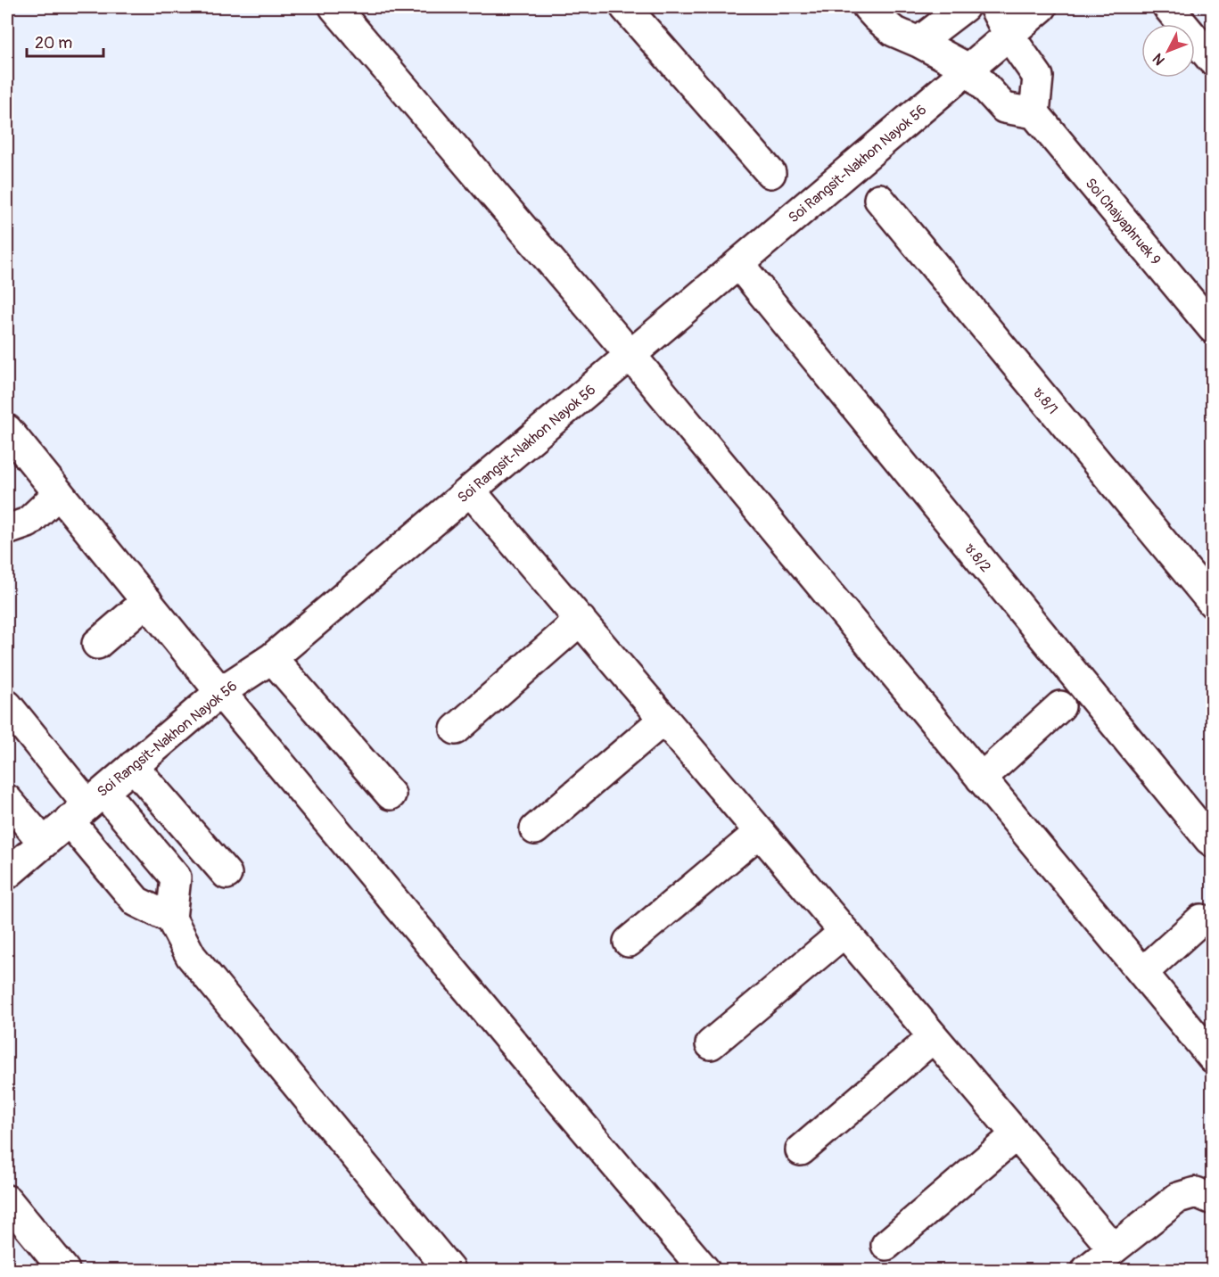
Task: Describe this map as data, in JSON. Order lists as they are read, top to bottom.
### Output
{
  "streets": {
    "street": [
      "Soi Rangsit-Nakhon Nayok 56",
      "Soi Chaiyaphruek 9",
      "ซ.8/1",
      "ซ.8/2"
    ]
  },
  "scale_bar": "20 m",
  "north": "bottom left"
}
